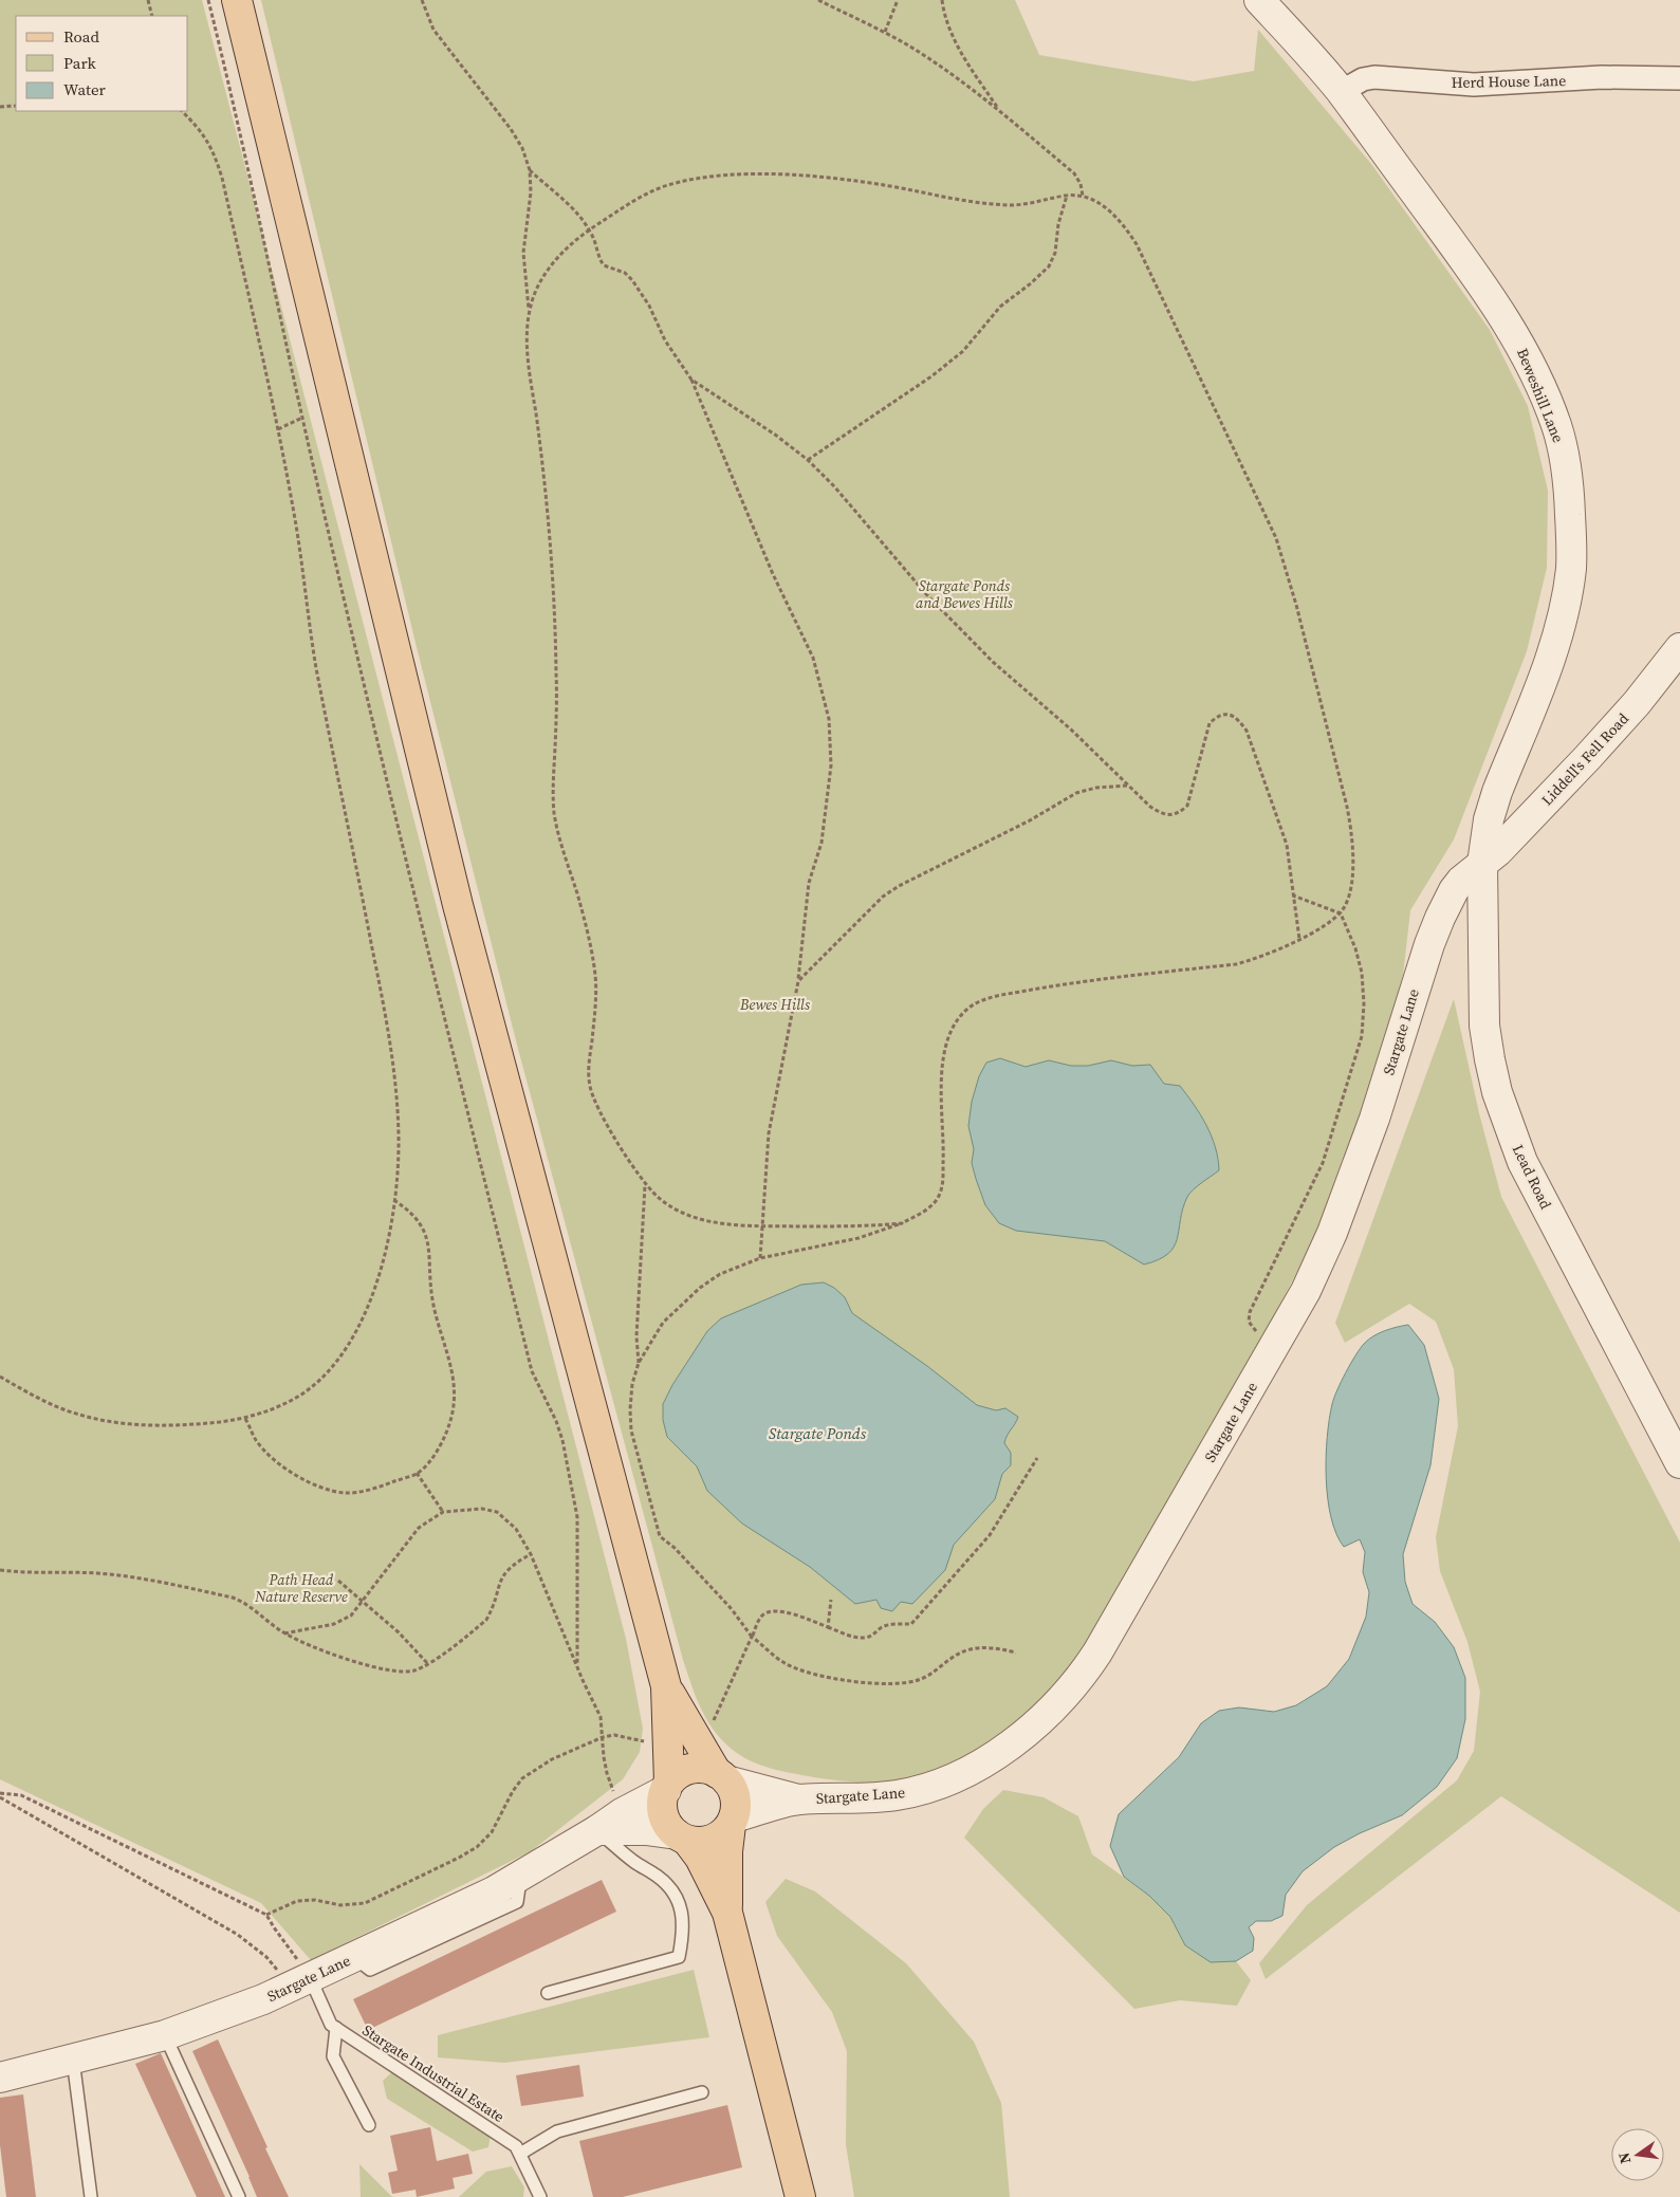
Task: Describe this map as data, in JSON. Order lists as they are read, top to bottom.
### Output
{
  "streets": {
    "street": [
      "Herd House Lane",
      "Beweshill Lane",
      "Liddell's Fell Road",
      "Stargate Lane",
      "Lead Road"
    ],
    "lane": ["Stargate Industrial Estate"]
  },
  "crossings": [
    ["Herd House Lane", "Beweshill Lane"],
    ["Beweshill Lane", "Liddell's Fell Road"],
    ["Beweshill Lane", "Stargate Lane"],
    ["Beweshill Lane", "Lead Road"],
    ["Liddell's Fell Road", "Stargate Lane"],
    ["Liddell's Fell Road", "Lead Road"],
    ["Stargate Lane", "Lead Road"],
    ["Stargate Lane", "Stargate Industrial Estate"]
  ],
  "water": ["Stargate Ponds"],
  "parks": ["Stargate Ponds and Bewes Hills", "Bewes Hills", "Path Head Nature Reserve"],
  "legend": ["Road", "Park", "Water"],
  "north": "left"
}
